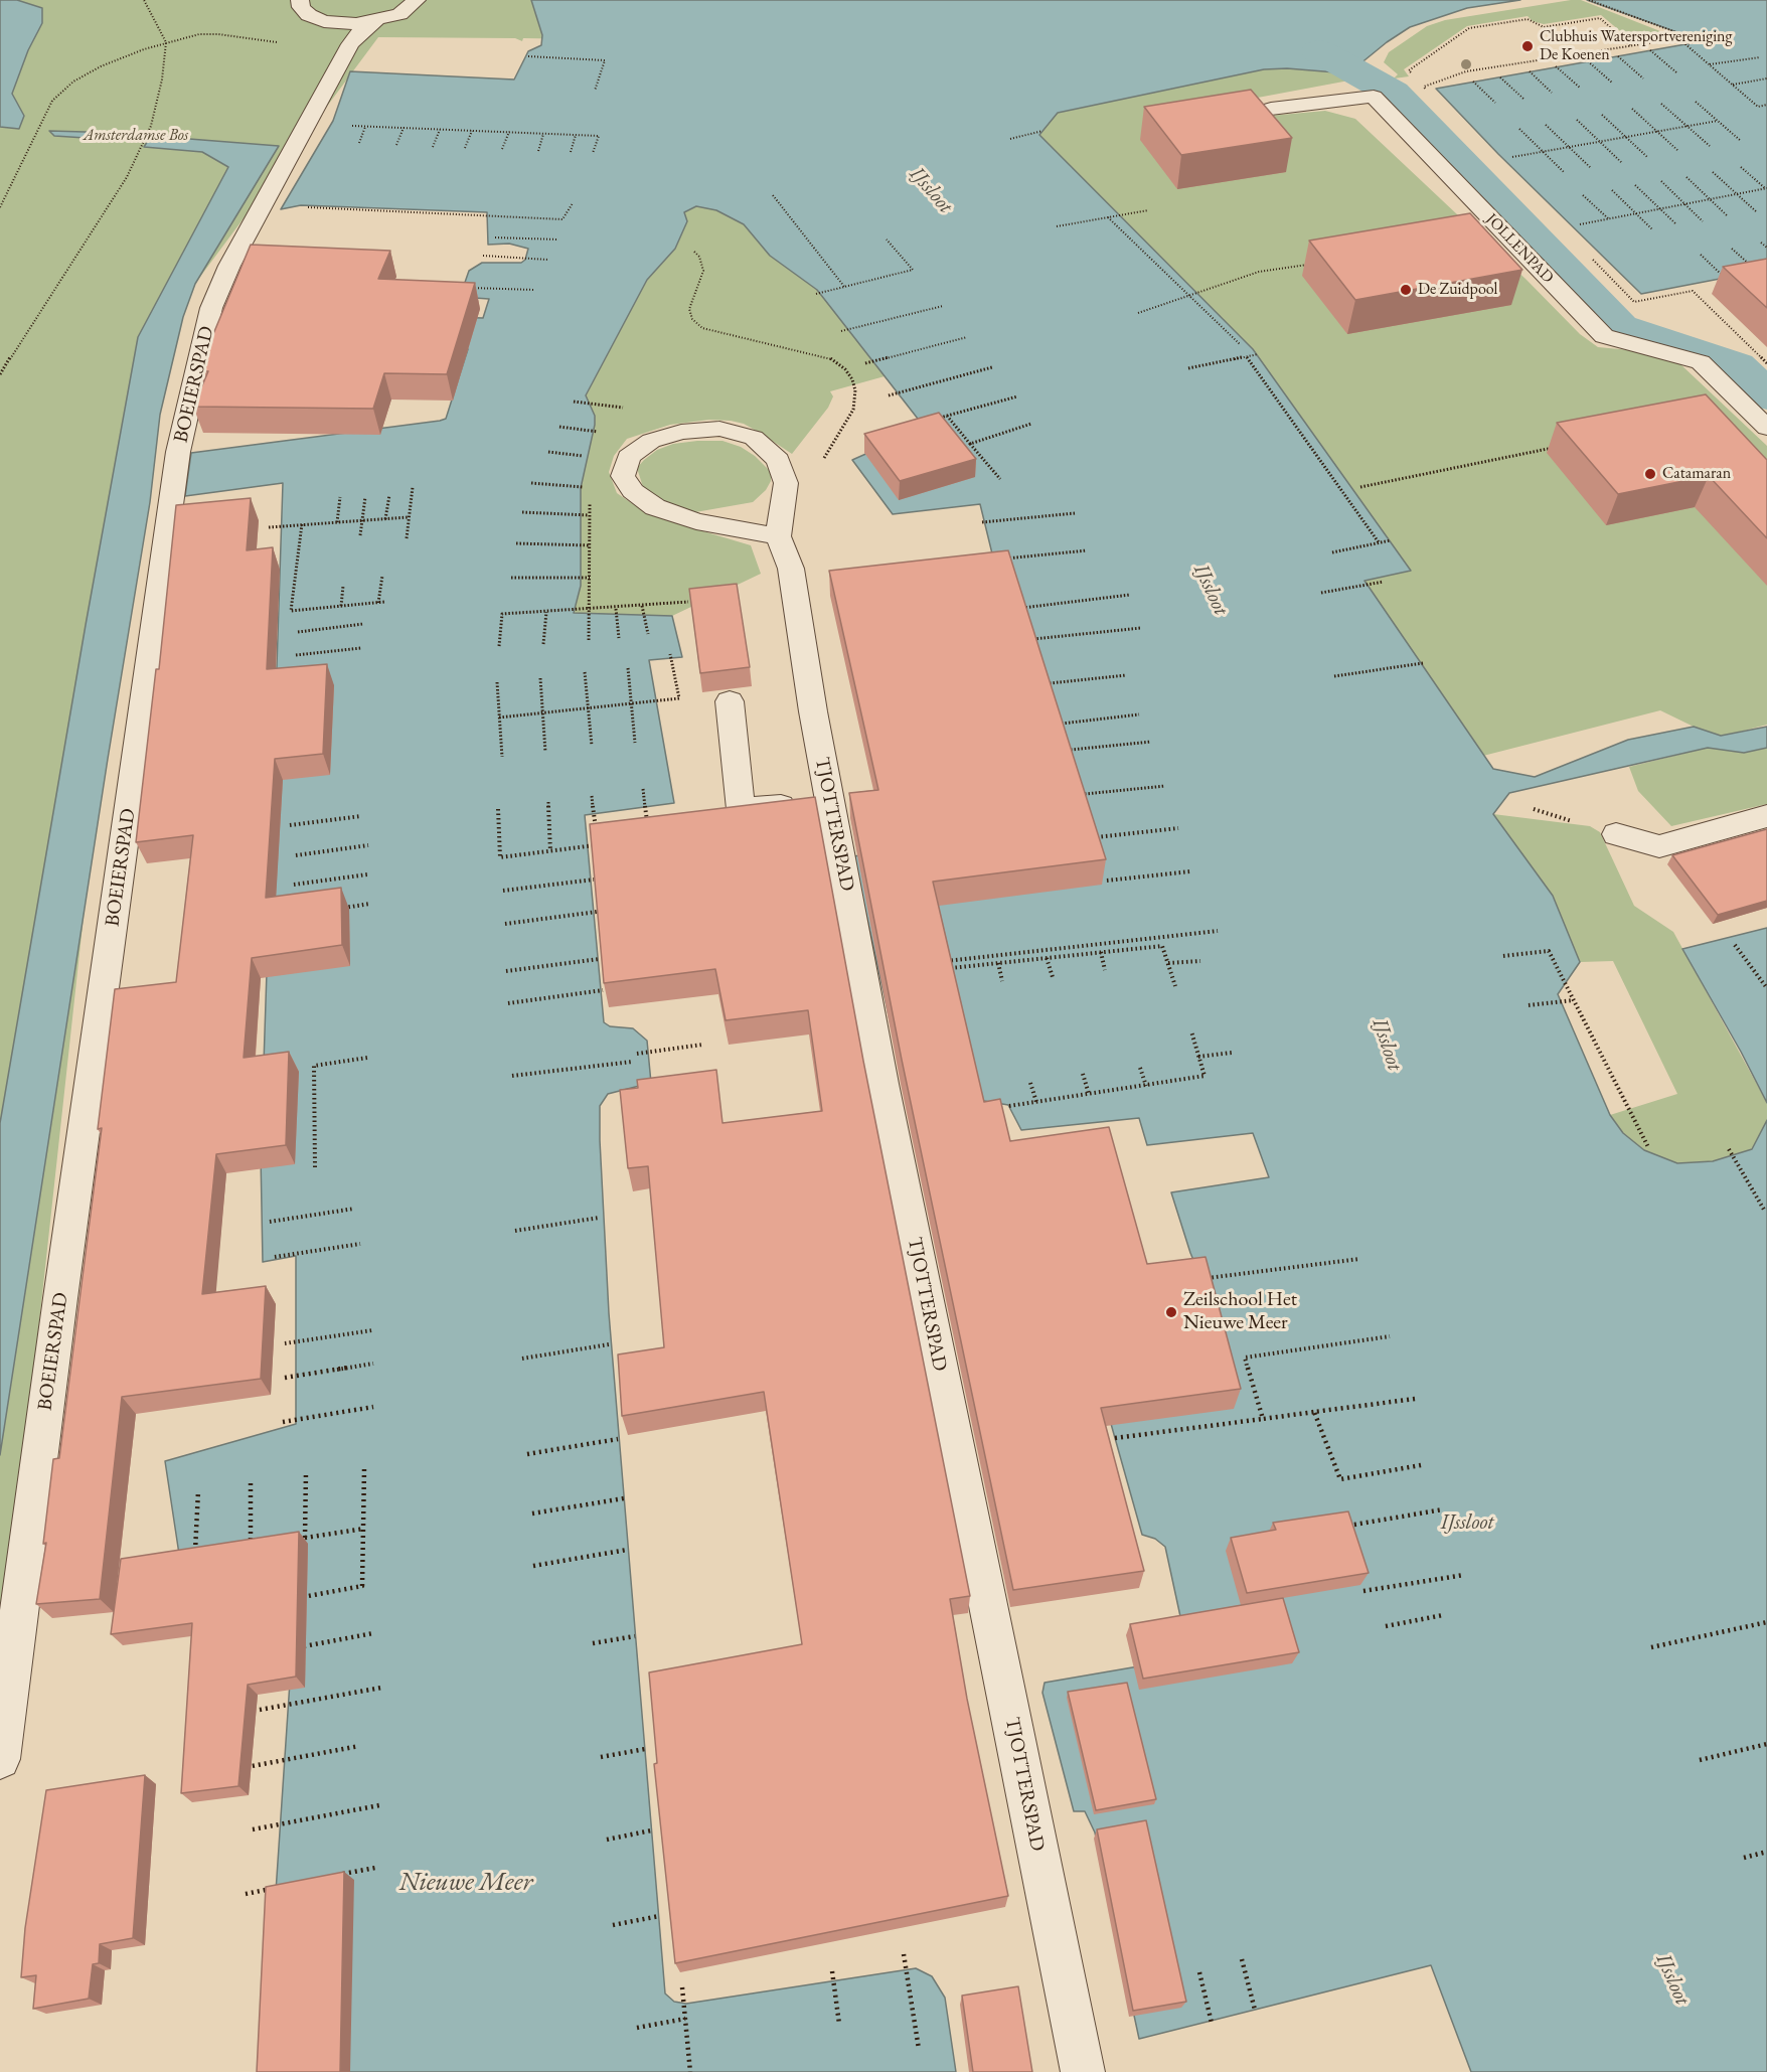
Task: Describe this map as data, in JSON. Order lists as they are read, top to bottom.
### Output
{
  "streets": {
    "lane": ["JOLLENPAD", "BOEIERSPAD", "TJOTTERSPAD"]
  },
  "water": ["IJssloot", "Nieuwe Meer"],
  "parks": ["Amsterdamse Bos"],
  "places": [
    "Clubhuis Watersportvereniging De Koenen",
    "De Zuidpool",
    "Catamaran",
    "Zeilschool Het Nieuwe Meer"
  ]
}
